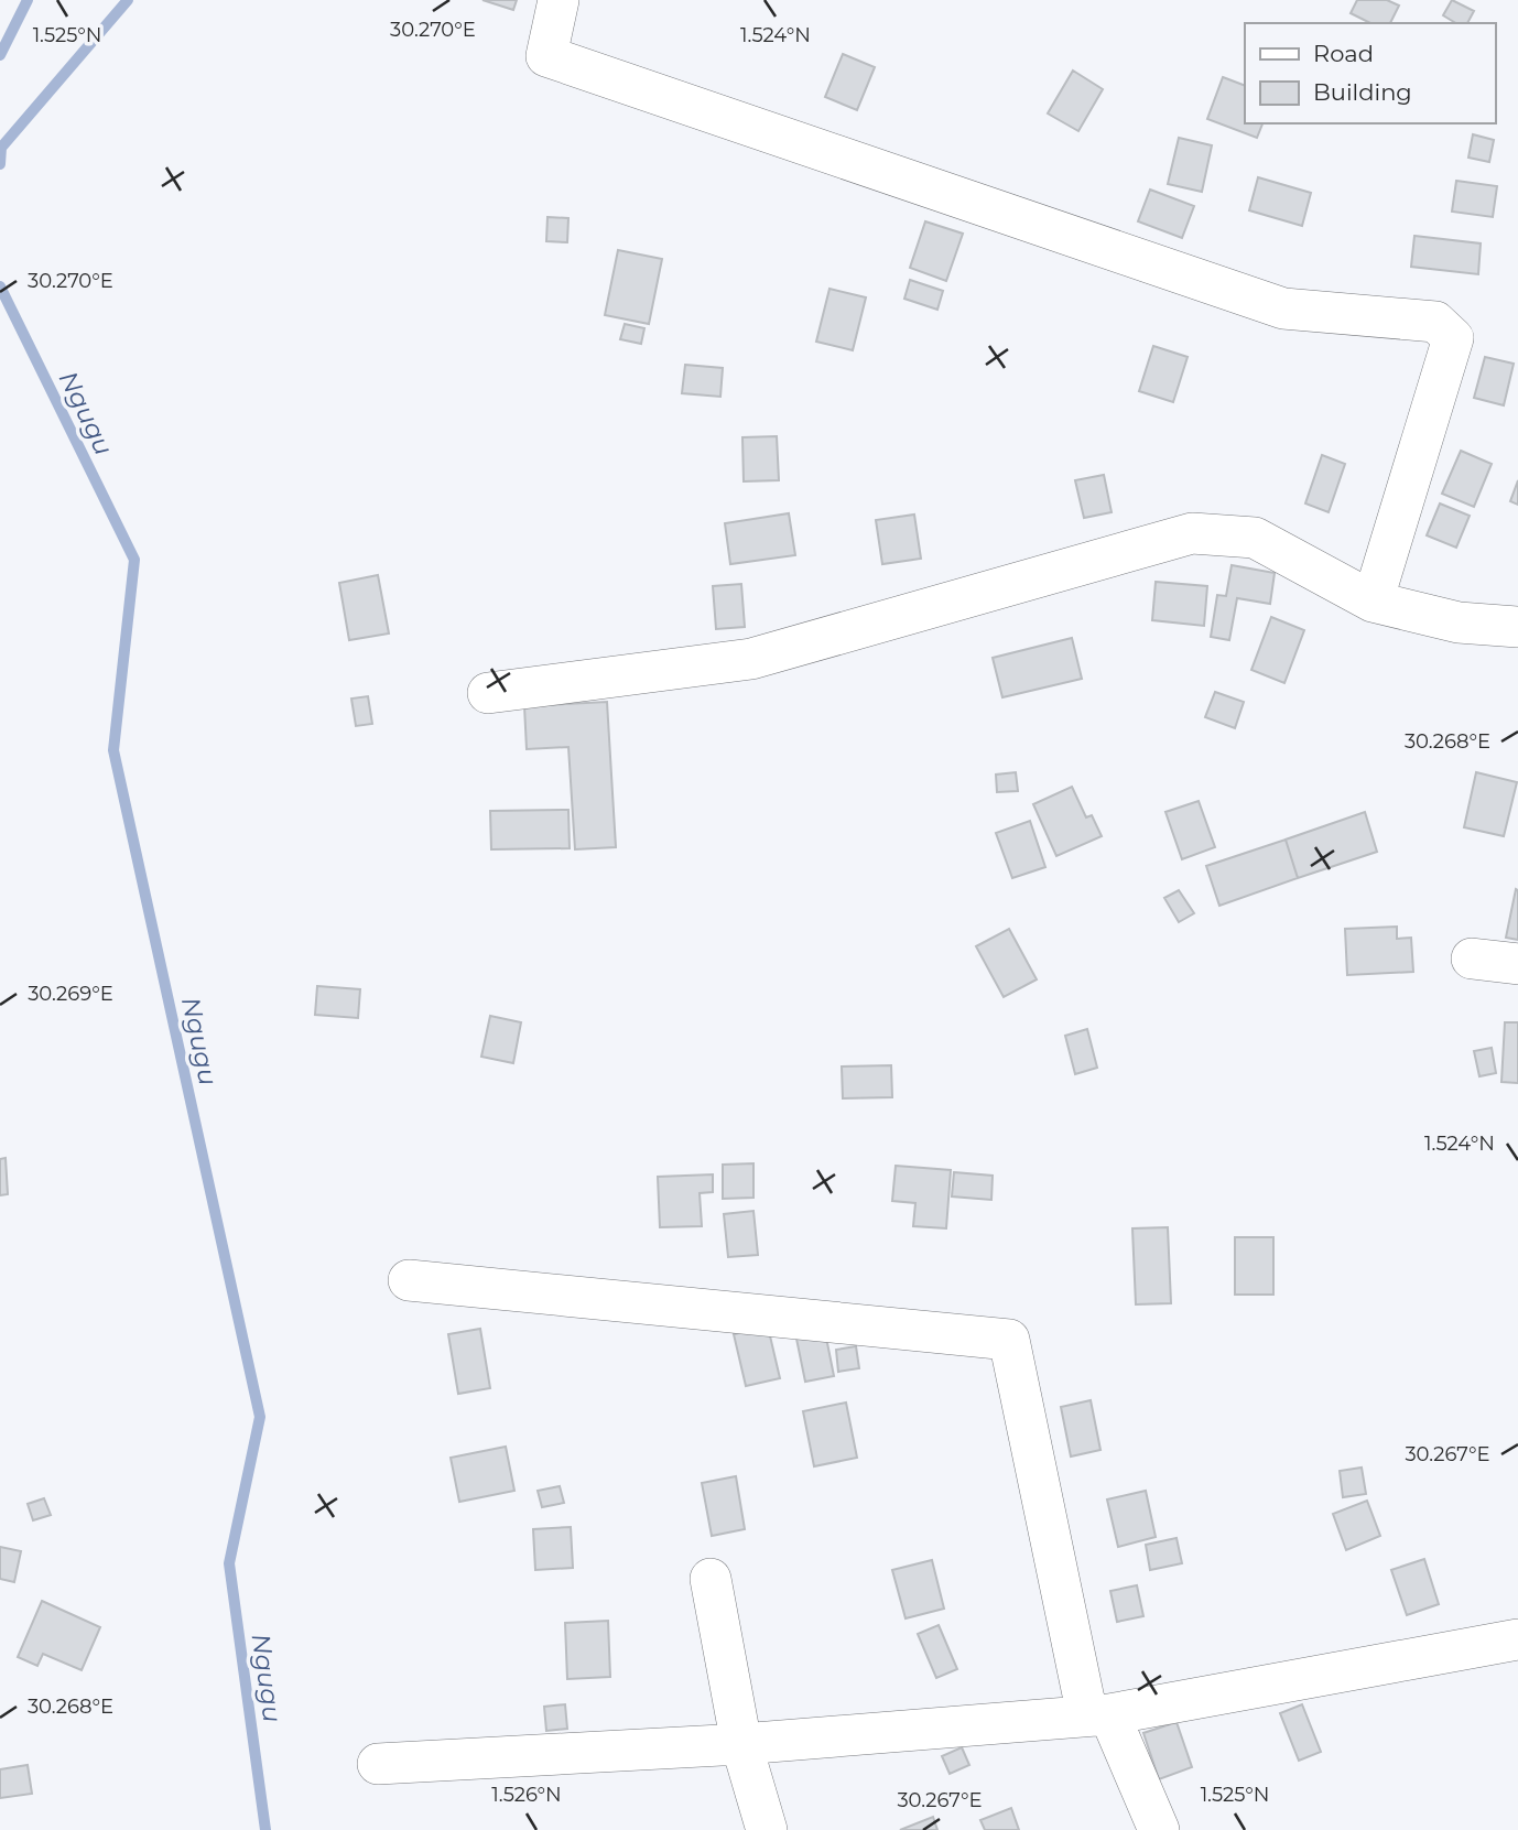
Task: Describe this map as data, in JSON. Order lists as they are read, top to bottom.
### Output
{
  "water": ["Ngugu"],
  "legend": ["Road", "Building"],
  "coordinates": [
    "30.270°E",
    "1.525°N",
    "1.524°N",
    "30.268°E",
    "30.269°E",
    "30.267°E",
    "1.526°N"
  ]
}
